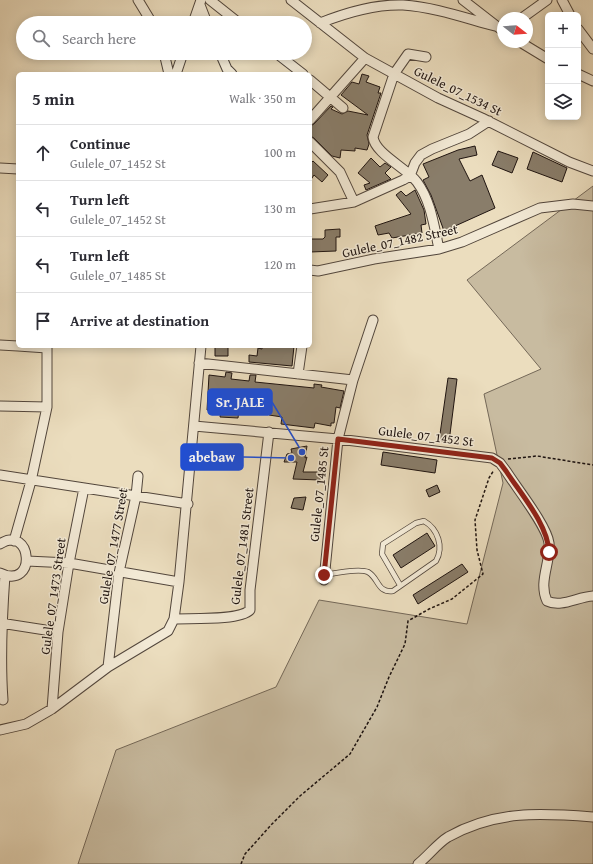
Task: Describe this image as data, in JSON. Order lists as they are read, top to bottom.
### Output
{
  "streets": {
    "street": [
      "Gulele_07_1534 St",
      "Gulele_07_1482 Street",
      "Gulele_07_1452 St",
      "Gulele_07_1485 St",
      "Gulele_07_1477 Street",
      "Gulele_07_1481 Street",
      "Gulele_07_1473 Street"
    ]
  },
  "crossings": [
    ["Gulele_07_1452 St", "Gulele_07_1485 St"],
    ["Gulele_07_1452 St", "Gulele_07_1481 Street"]
  ],
  "places": ["Sr. JALE", "abebaw"],
  "north": "right",
  "page": {
    "map_buttons": ["+", "−"],
    "search": "Search here",
    "heading": ["5 min", "Walk · 350 m"],
    "list": [
      ["Continue", "Gulele_07_1452 St", "100 m"],
      ["Turn left", "Gulele_07_1452 St", "130 m"],
      ["Turn left", "Gulele_07_1485 St", "120 m"],
      "Arrive at destination"
    ]
  }
}
